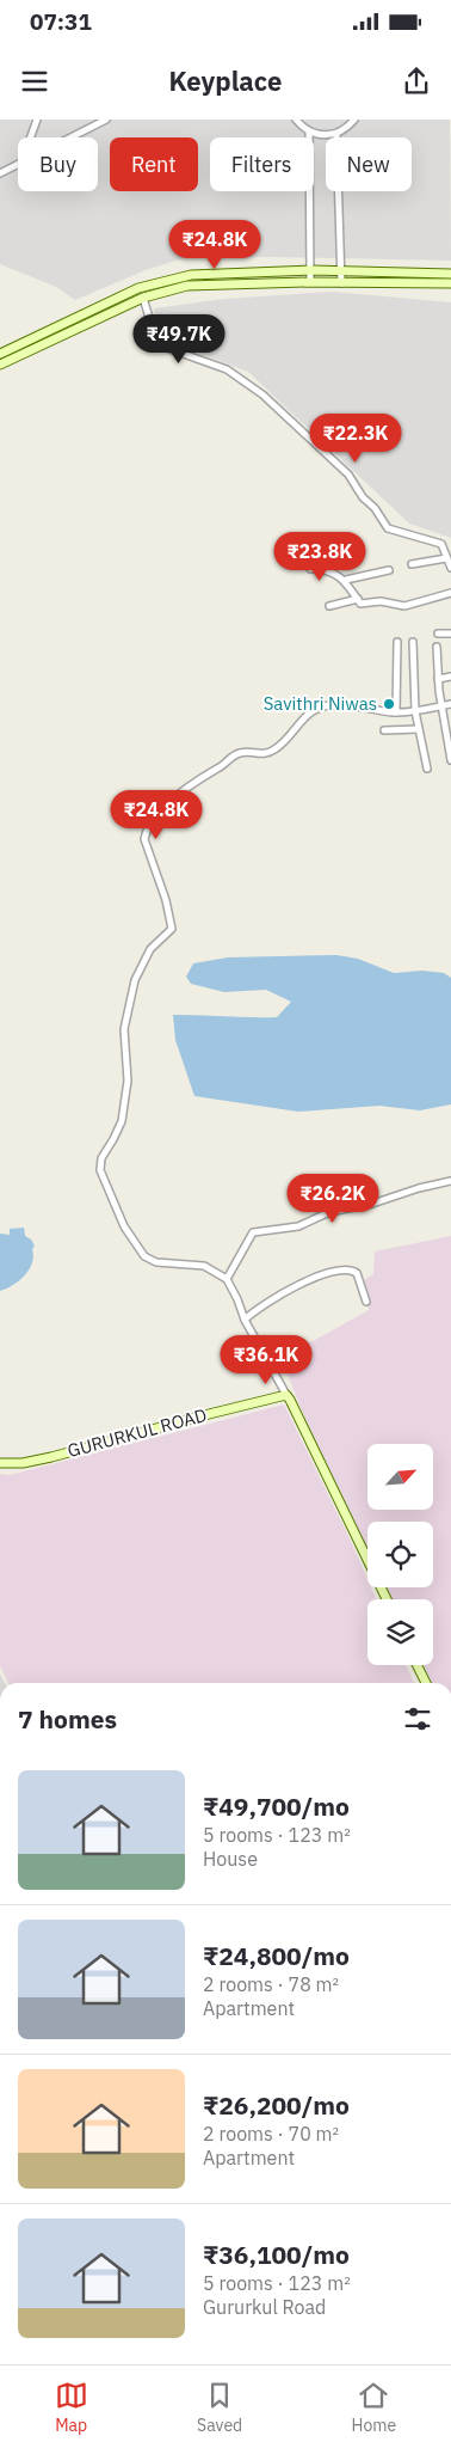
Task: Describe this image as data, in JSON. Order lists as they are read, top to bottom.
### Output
{
  "streets": {
    "main road": ["GURURKUL ROAD"]
  },
  "places": ["Savithri Niwas"],
  "north": "top right",
  "page": {
    "status": "07:31",
    "header": "Keyplace",
    "chip": [
      "Buy",
      "Rent",
      "Filters",
      "New"
    ],
    "price": [
      "₹24.8K",
      "₹49.7K",
      "₹22.3K",
      "₹23.8K",
      "₹24.8K",
      "₹26.2K",
      "₹36.1K"
    ],
    "heading": "7 homes",
    "list": [
      {
        "name": "₹49,700/mo",
        "note": "5 rooms · 123 m² · House"
      },
      {
        "name": "₹24,800/mo",
        "note": "2 rooms · 78 m² · Apartment"
      },
      {
        "name": "₹26,200/mo",
        "note": "2 rooms · 70 m² · Apartment"
      },
      {
        "name": "₹36,100/mo",
        "note": "5 rooms · 123 m² · Gururkul Road"
      }
    ],
    "tabs": ["Map", "Saved", "Home"]
  }
}
